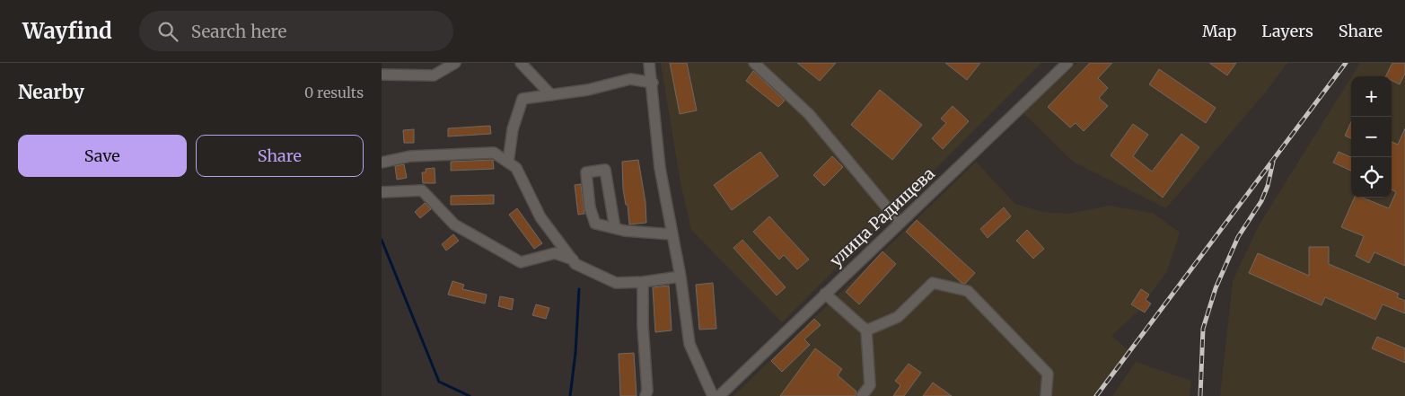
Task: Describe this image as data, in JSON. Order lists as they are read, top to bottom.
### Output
{
  "streets": {
    "street": ["улица Радищева"]
  },
  "page": {
    "header": "Wayfind",
    "search": "Search here",
    "nav": ["Map", "Layers", "Share"],
    "heading": ["Nearby", "0 results"],
    "map_buttons": ["+", "−"],
    "buttons": ["Save", "Share"]
  }
}
